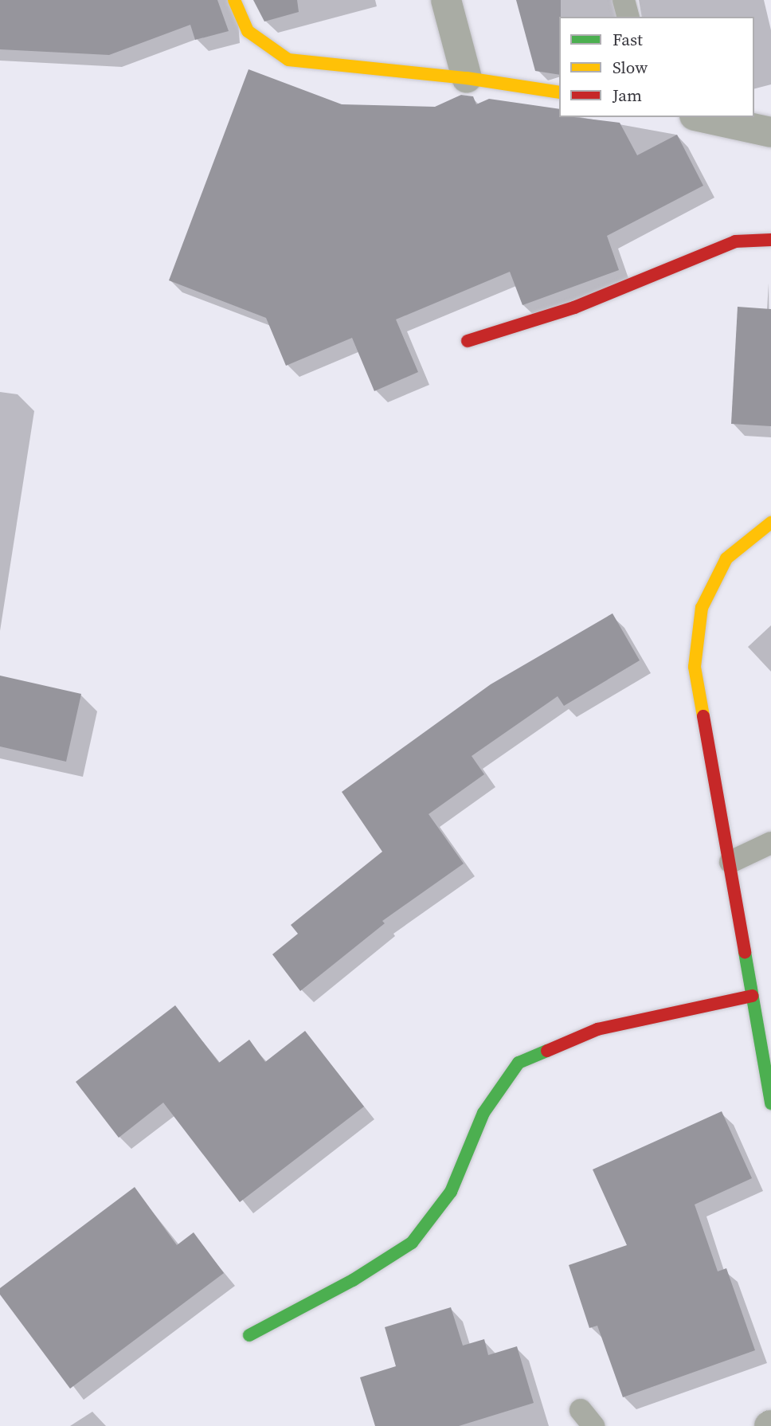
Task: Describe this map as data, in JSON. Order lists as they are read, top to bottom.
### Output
{
  "legend": ["Fast", "Slow", "Jam"]
}
